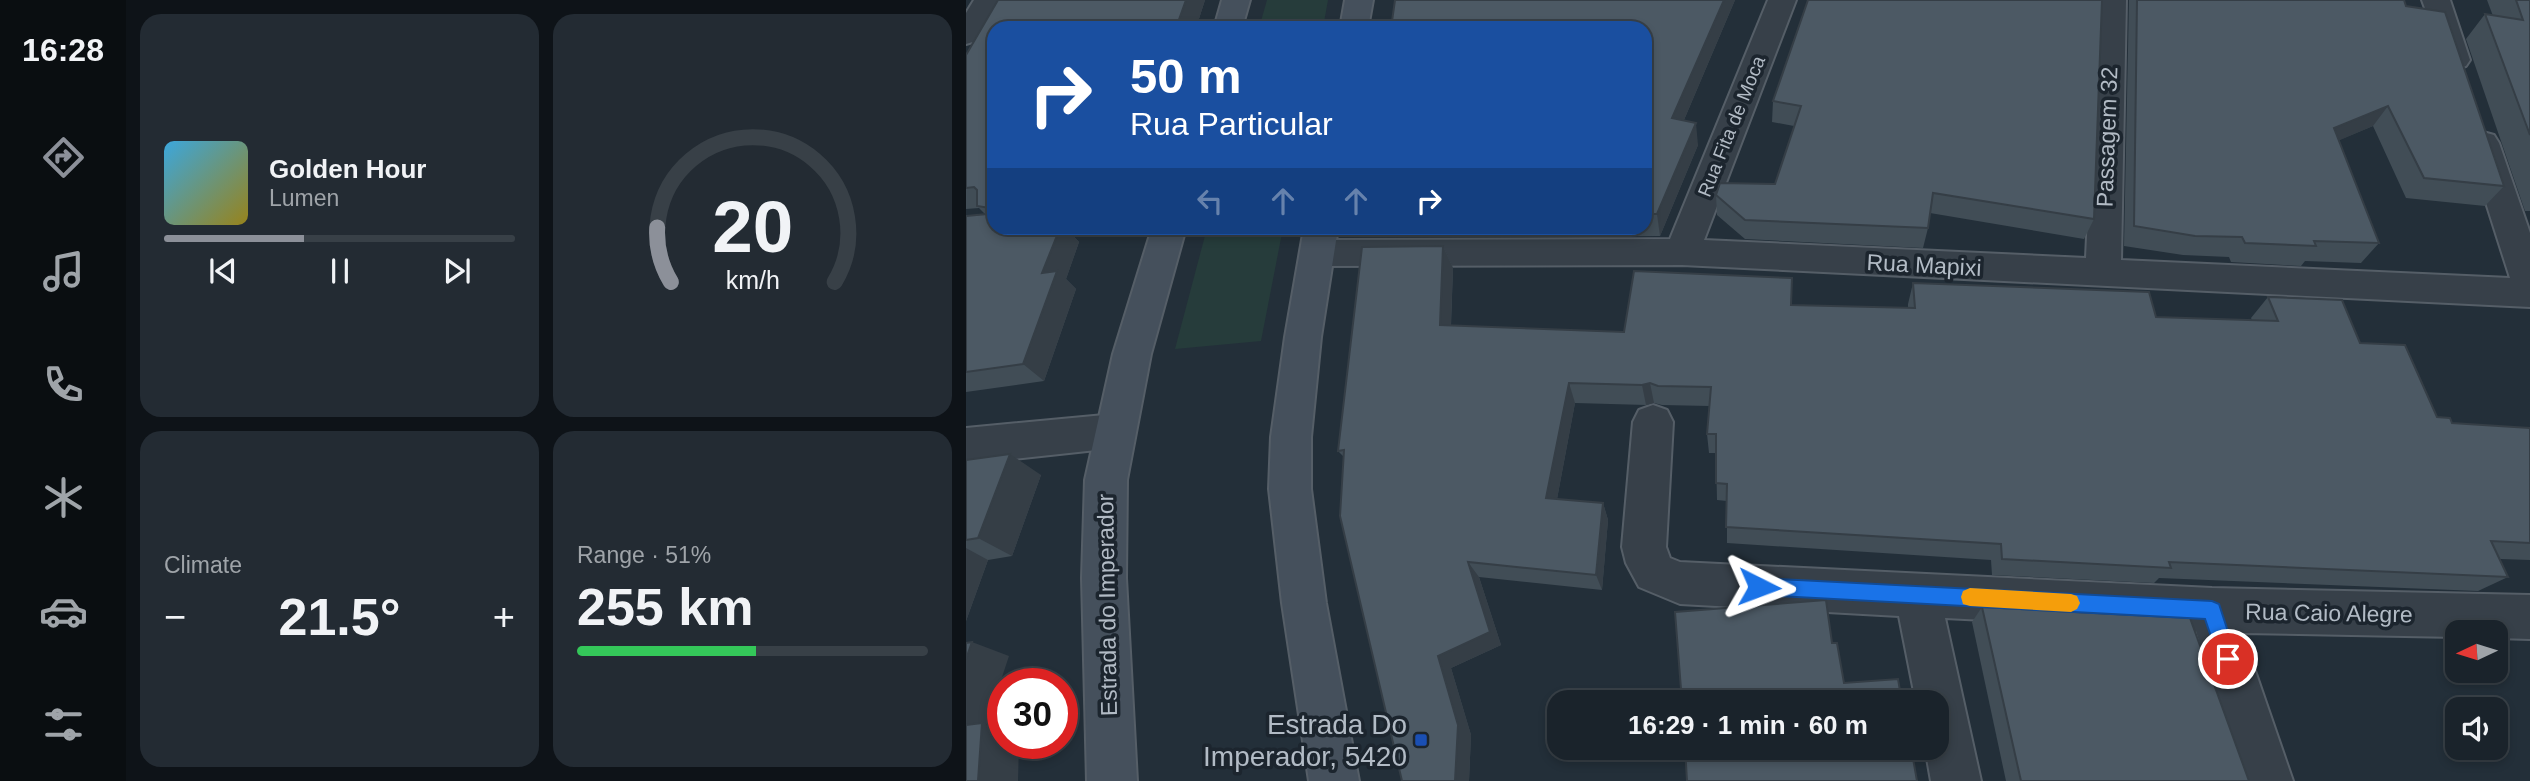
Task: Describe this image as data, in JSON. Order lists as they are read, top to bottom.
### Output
{
  "streets": {
    "main road": ["Estrada do Imperador"],
    "street": [
      "Rua Fita de Moca",
      "Passagem 32",
      "Rua Mapixi",
      "Rua Caio Alegre"
    ]
  },
  "crossings": [
    ["Rua Fita de Moca", "Rua Mapixi"],
    ["Passagem 32", "Rua Mapixi"]
  ],
  "places": {
    "transit": ["Estrada Do Imperador, 5420"]
  },
  "north": "left",
  "page": {
    "tabs": "16:28",
    "turn": ["50 m", "Rua Particular"],
    "song": ["Golden Hour", "Lumen"],
    "tile": [
      "Climate",
      ["Range · 51%", "255 km"]
    ],
    "heat": ["−", "21.5°", "+"],
    "limit": "30",
    "trip": "16:29 · 1 min · 60 m",
    "gauge": ["20", "km/h"]
  }
}
